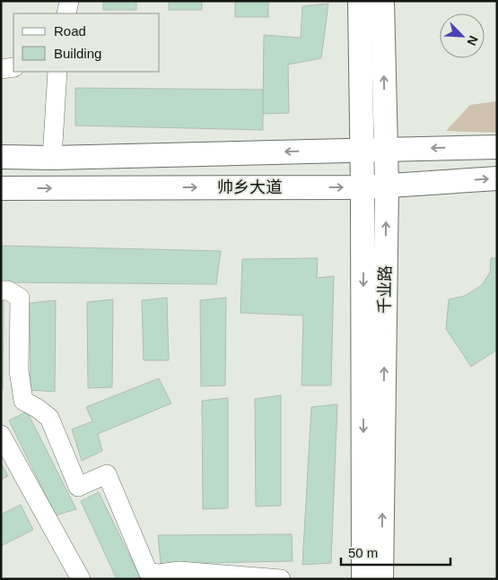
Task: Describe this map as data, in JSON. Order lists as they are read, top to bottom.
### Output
{
  "streets": {
    "main road": ["帅乡大道", "千业路"]
  },
  "crossings": [
    ["帅乡大道", "千业路"]
  ],
  "legend": ["Road", "Building"],
  "scale_bar": "50 m",
  "north": "bottom right"
}
